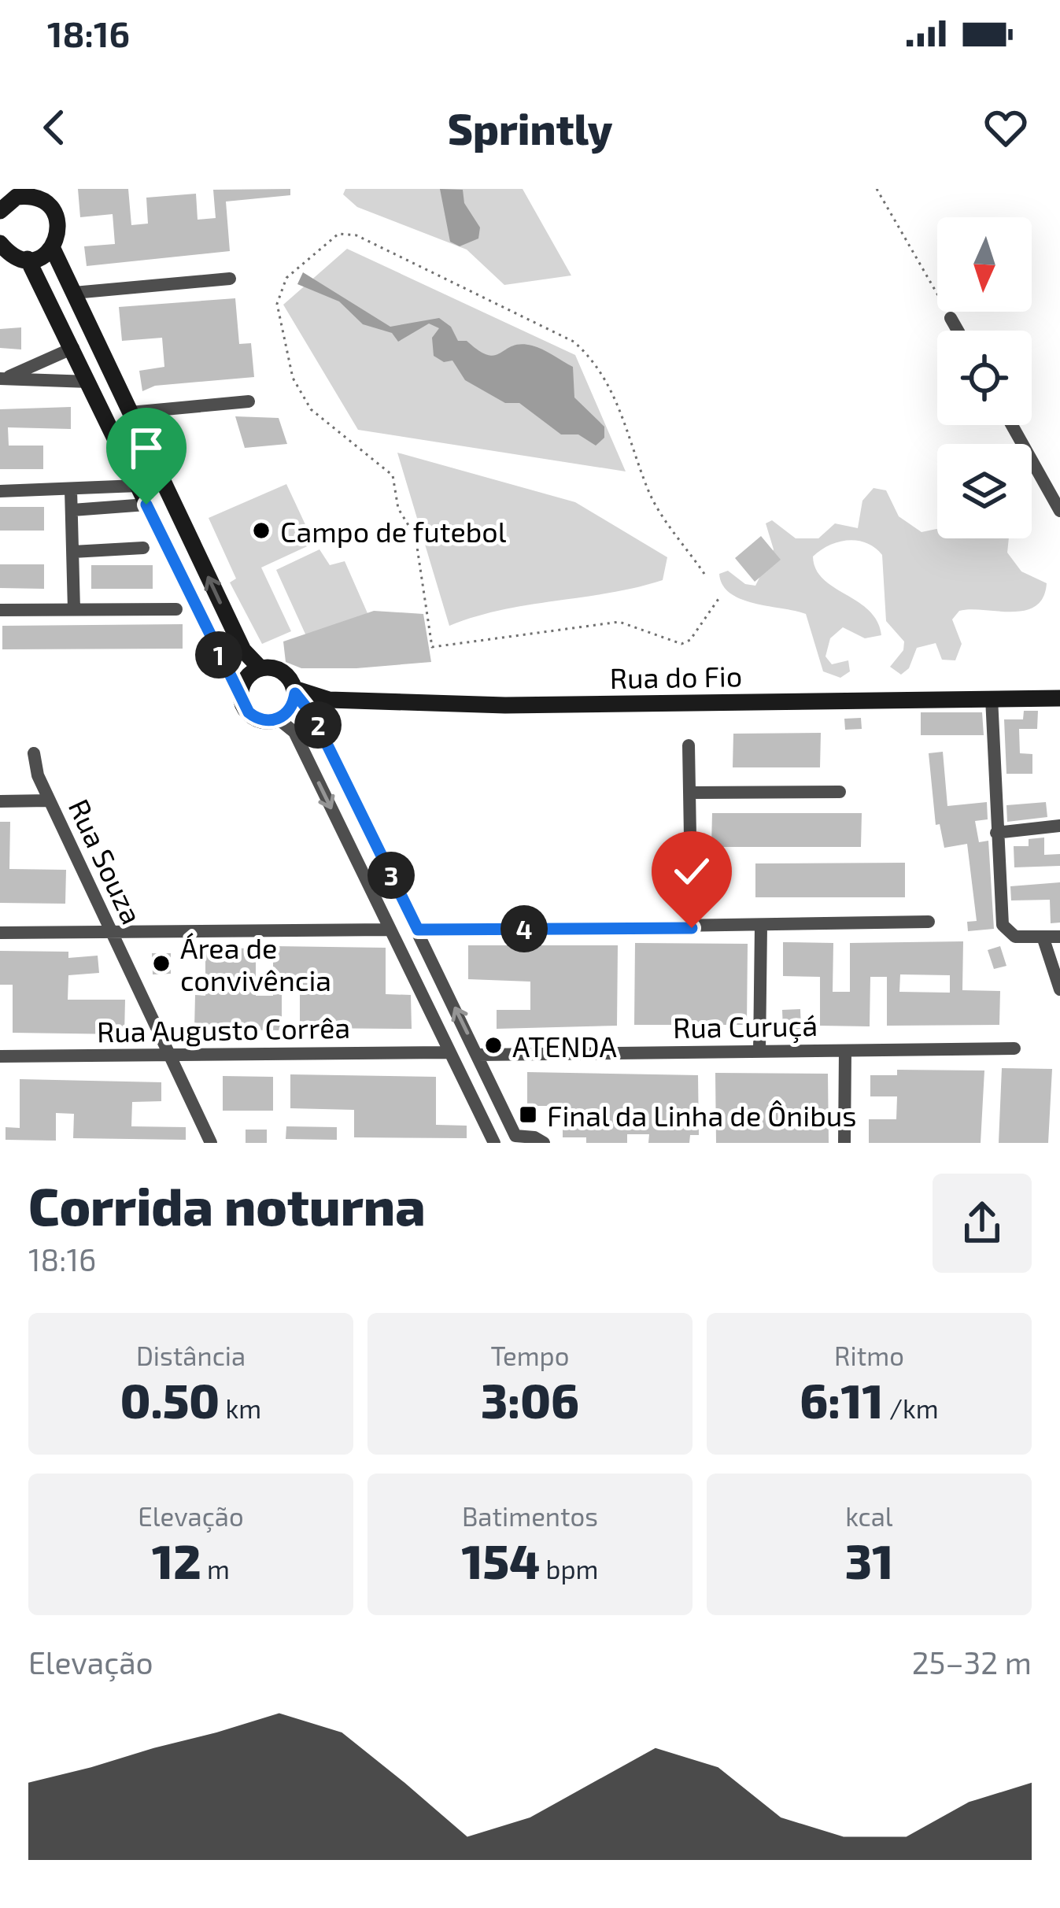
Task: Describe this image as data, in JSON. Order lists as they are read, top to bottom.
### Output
{
  "streets": {
    "street": [
      "Rua do Fio",
      "Rua Souza",
      "Rua Curuçá",
      "Rua Augusto Corrêa"
    ]
  },
  "crossings": [
    ["Rua Souza", "Rua Augusto Corrêa"]
  ],
  "places": {
    "other": ["Campo de futebol", "Área de convivência", "ATENDA"],
    "transit": ["Final da Linha de Ônibus"]
  },
  "north": "bottom",
  "page": {
    "status": "18:16",
    "header": "Sprintly",
    "pins": [
      "1",
      "2",
      "3",
      "4"
    ],
    "heading": ["Corrida noturna", "18:16"],
    "stats": [
      ["Distância", "0.50 km"],
      ["Tempo", "3:06"],
      ["Ritmo", "6:11 /km"],
      ["Elevação", "12 m"],
      ["Batimentos", "154 bpm"],
      ["kcal", "31"]
    ],
    "chart": ["Elevação", "25–32 m"]
  }
}
